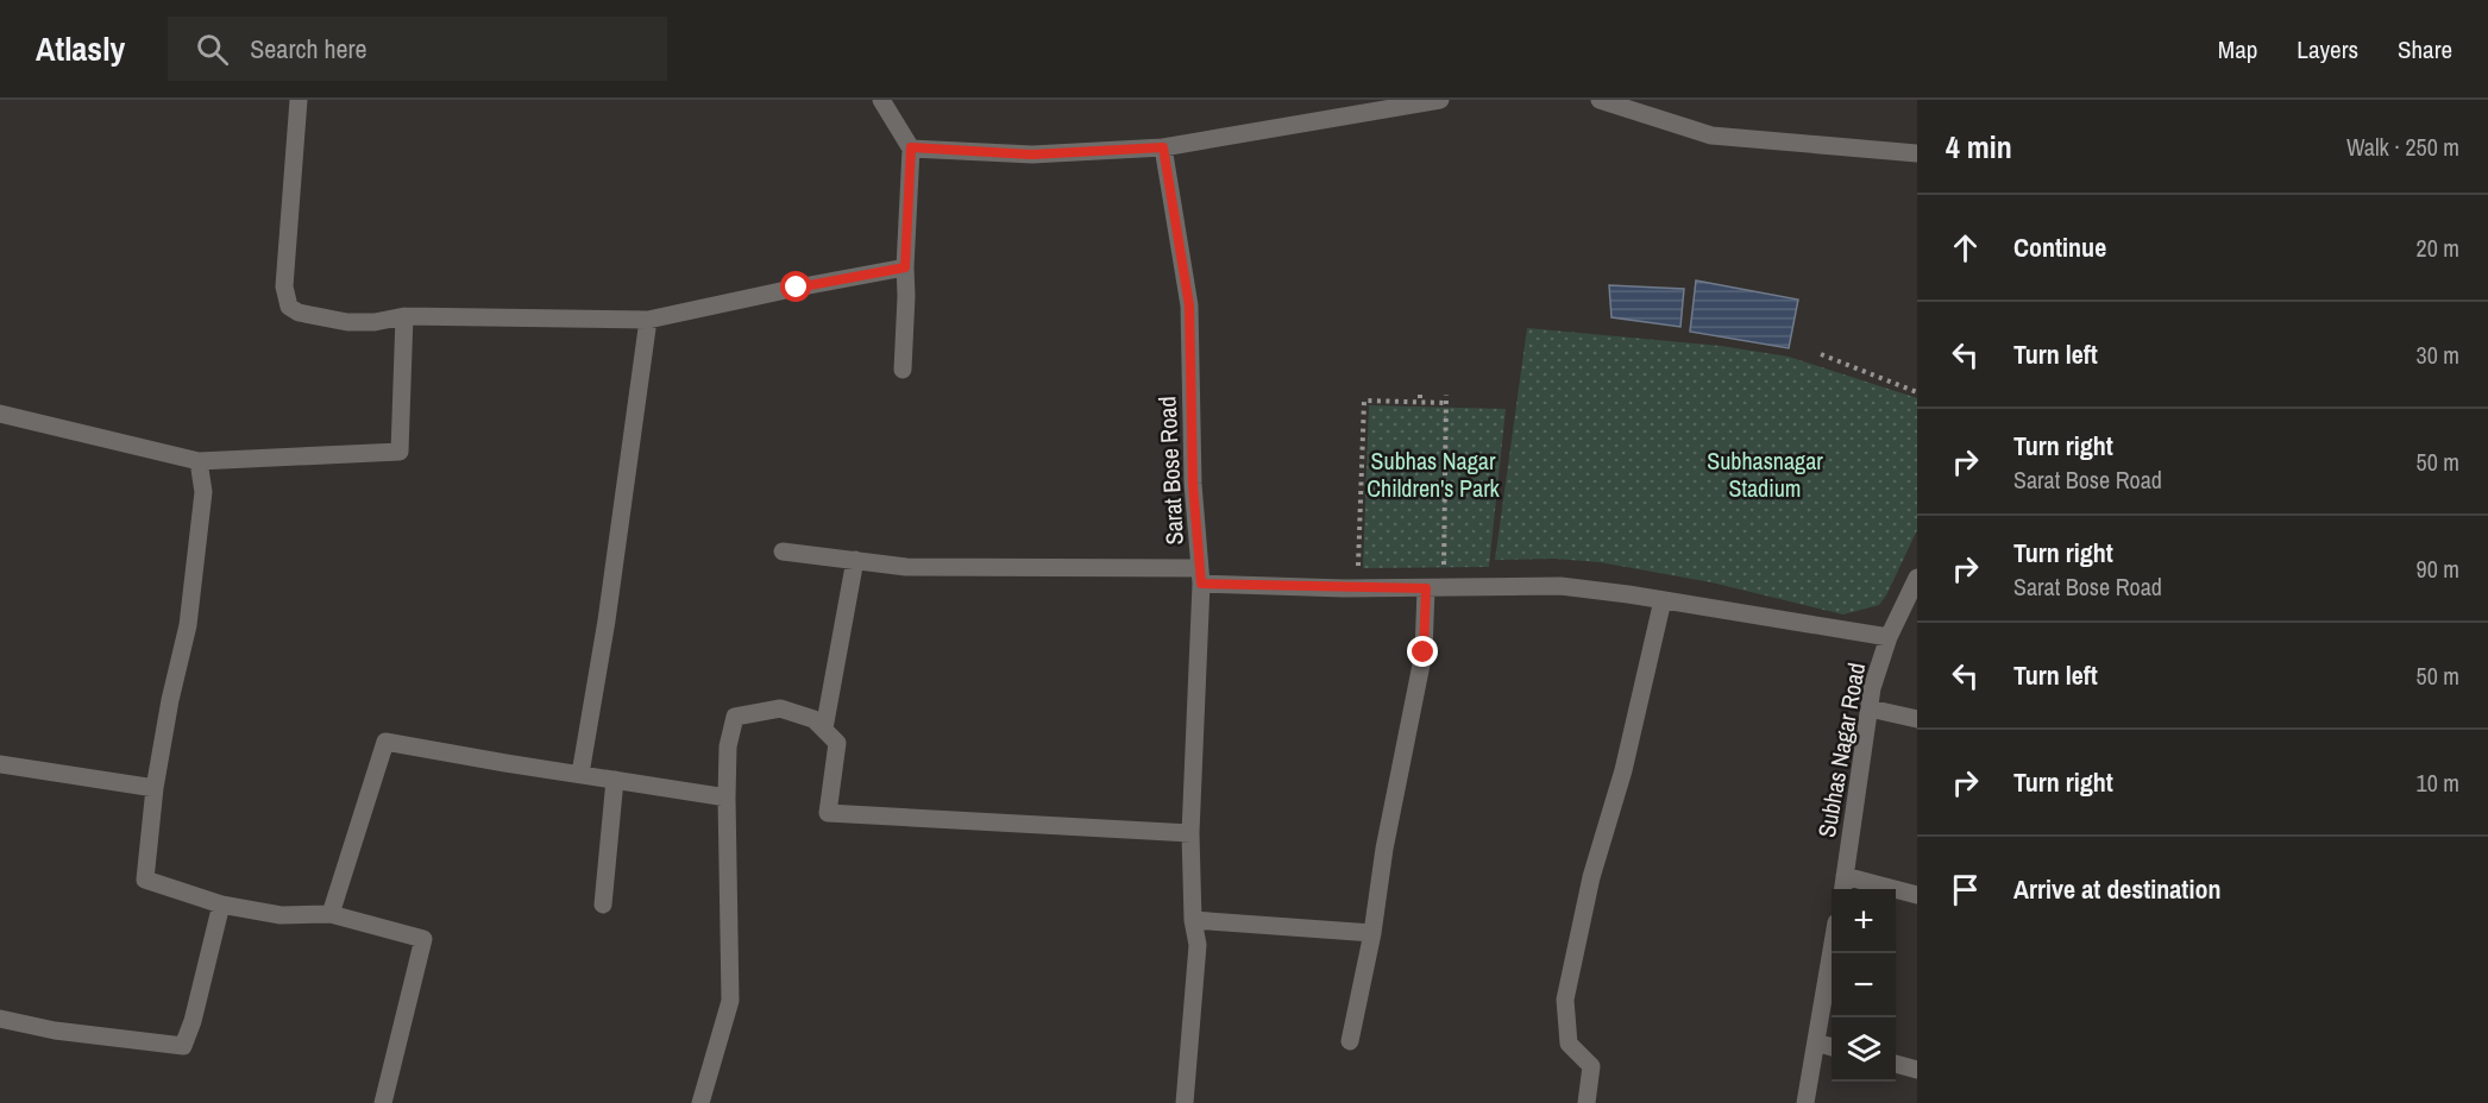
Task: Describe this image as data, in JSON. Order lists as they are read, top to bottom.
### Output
{
  "streets": {
    "street": ["Sarat Bose Road", "Subhas Nagar Road"]
  },
  "parks": ["Subhas Nagar Children's Park", "Subhasnagar Stadium"],
  "page": {
    "header": "Atlasly",
    "search": "Search here",
    "nav": ["Map", "Layers", "Share"],
    "heading": ["4 min", "Walk · 250 m"],
    "list": [
      ["Continue", "20 m"],
      ["Turn left", "30 m"],
      ["Turn right", "Sarat Bose Road", "50 m"],
      ["Turn right", "Sarat Bose Road", "90 m"],
      ["Turn left", "50 m"],
      ["Turn right", "10 m"],
      "Arrive at destination"
    ],
    "map_buttons": ["+", "−"]
  }
}
